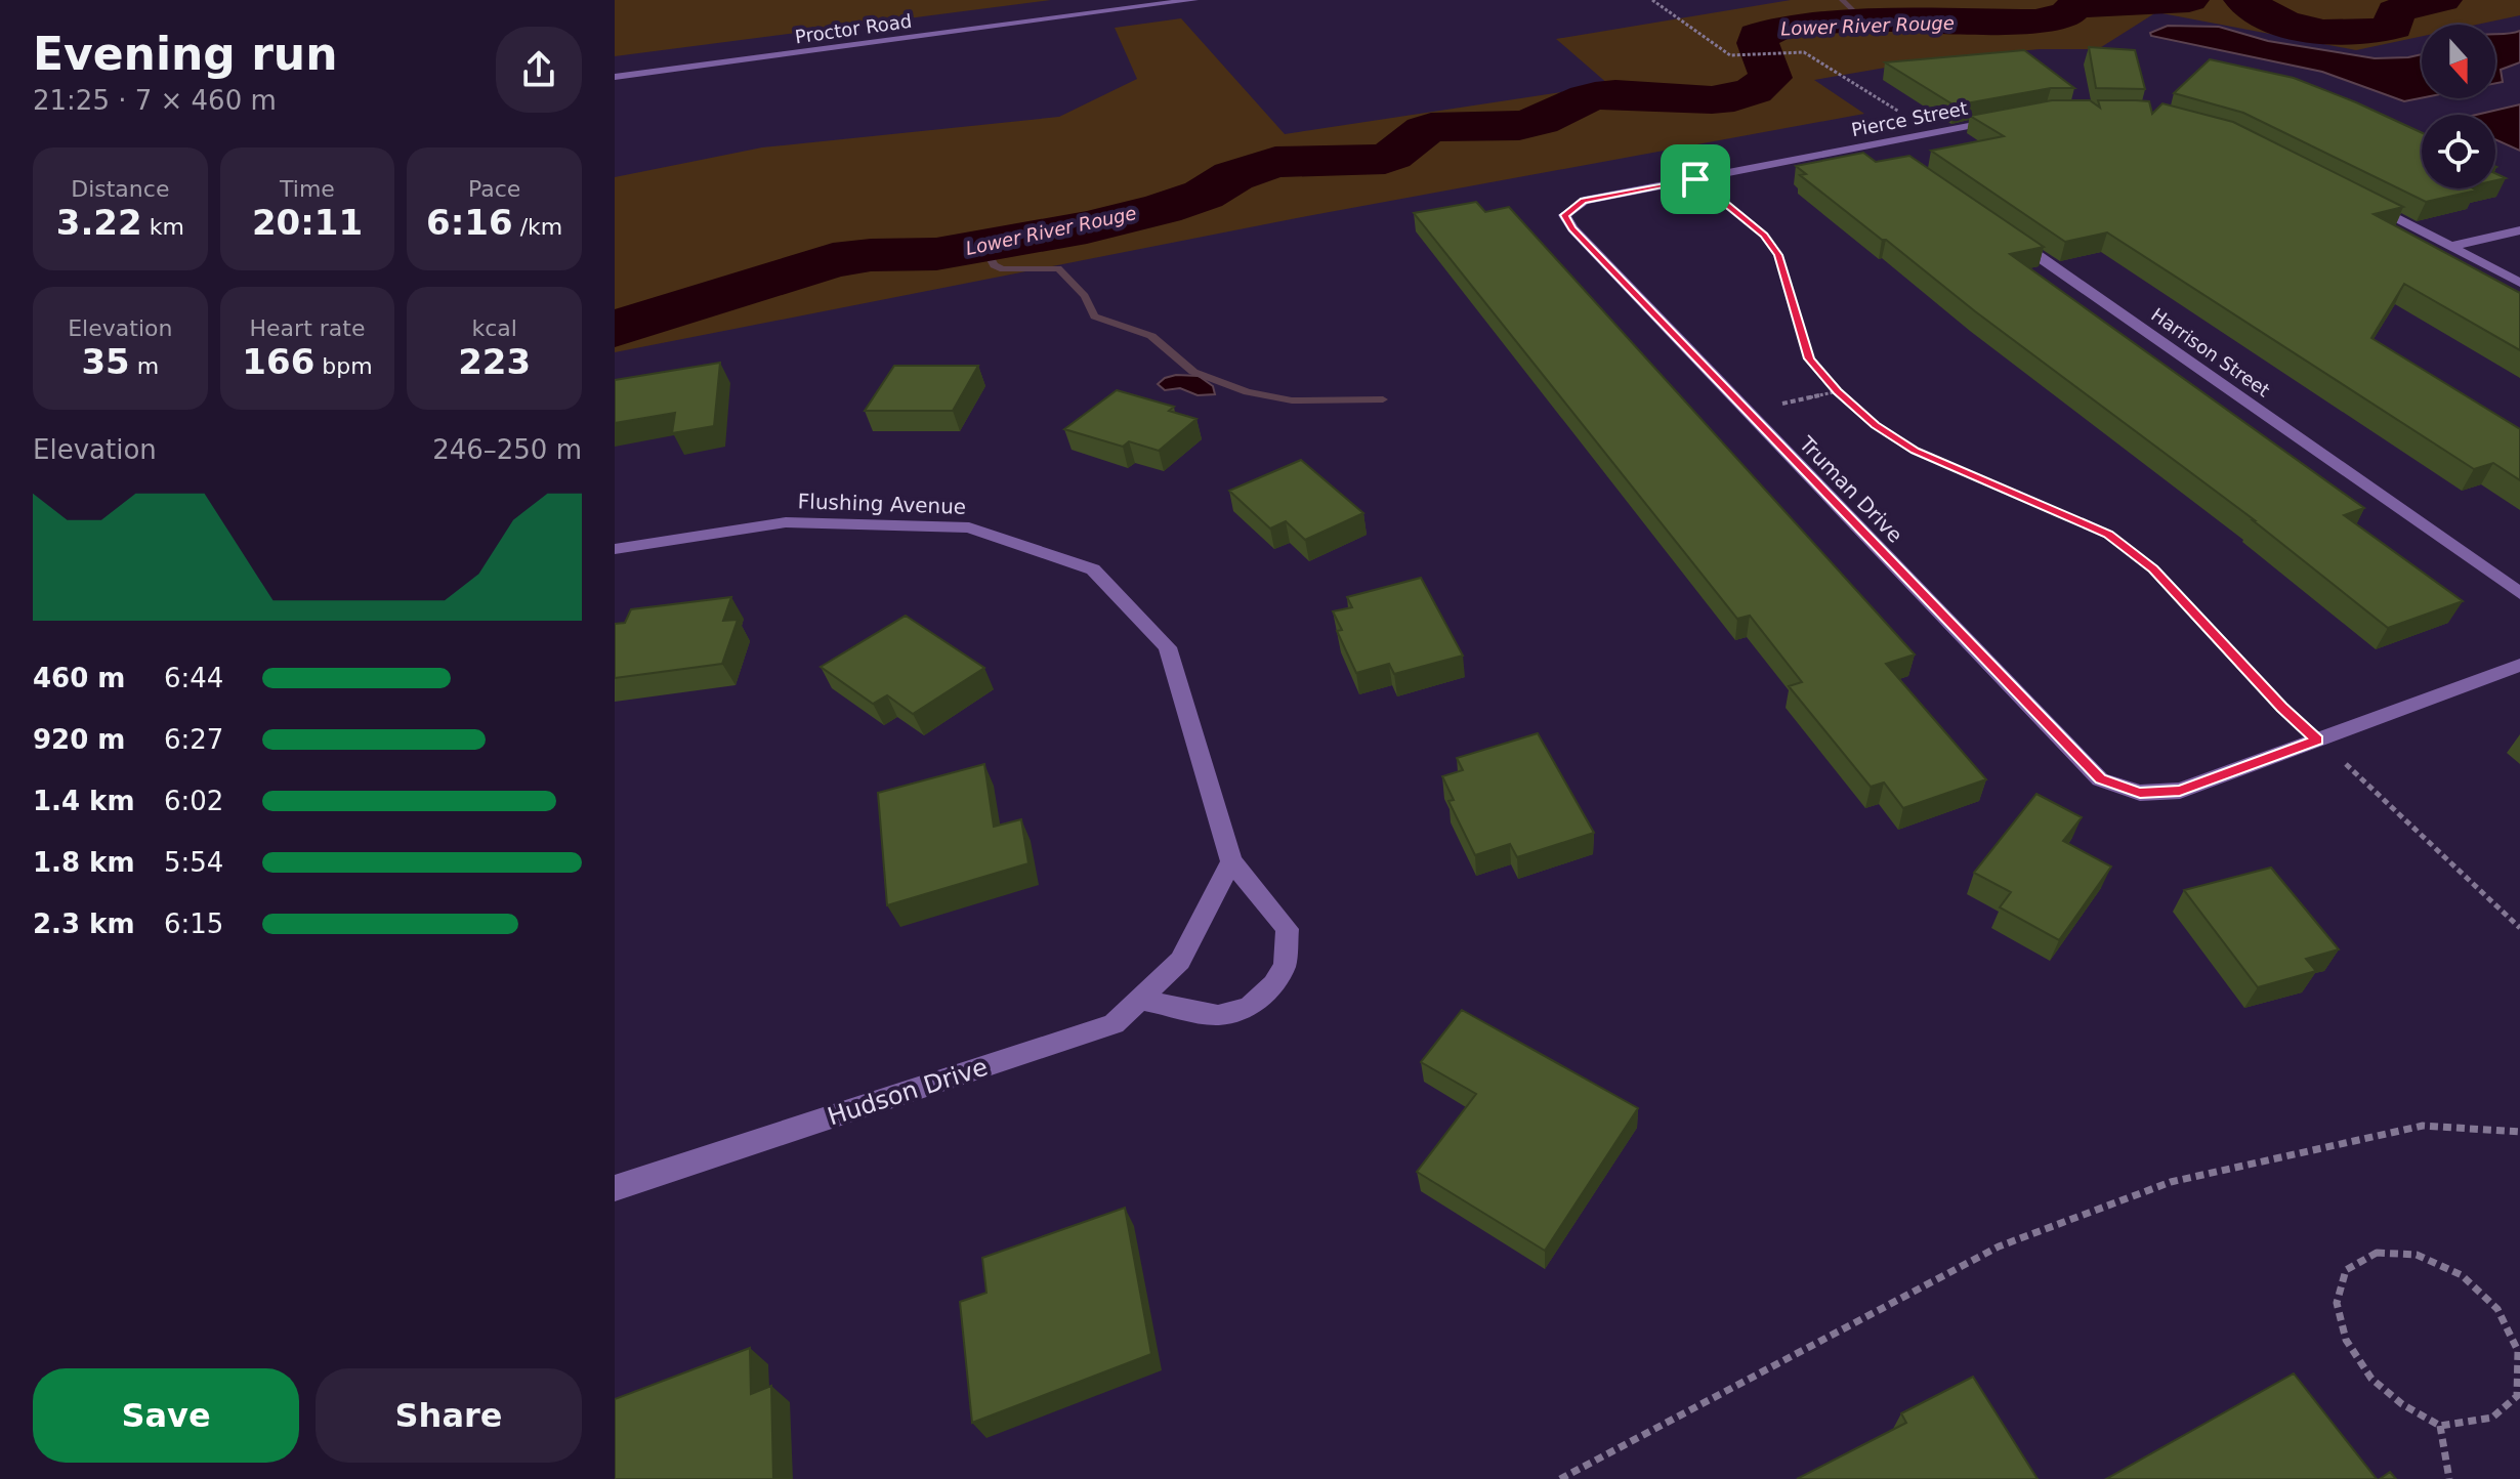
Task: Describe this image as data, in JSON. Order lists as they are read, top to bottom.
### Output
{
  "streets": {
    "street": [
      "Proctor Road",
      "Pierce Street",
      "Harrison Street",
      "Truman Drive",
      "Flushing Avenue",
      "Hudson Drive"
    ]
  },
  "crossings": [
    ["Pierce Street", "Truman Drive"],
    ["Flushing Avenue", "Hudson Drive"]
  ],
  "water": ["Lower River Rouge"],
  "north": "bottom",
  "page": {
    "heading": ["Evening run", "21:25 · 7 × 460 m"],
    "stats": [
      ["Distance", "3.22 km"],
      ["Time", "20:11"],
      ["Pace", "6:16 /km"],
      ["Elevation", "35 m"],
      ["Heart rate", "166 bpm"],
      ["kcal", "223"]
    ],
    "chart": ["Elevation", "246–250 m"],
    "list": [
      {
        "name": "460 m",
        "note": "6:44"
      },
      {
        "name": "920 m",
        "note": "6:27"
      },
      {
        "name": "1.4 km",
        "note": "6:02"
      },
      {
        "name": "1.8 km",
        "note": "5:54"
      },
      {
        "name": "2.3 km",
        "note": "6:15"
      }
    ],
    "buttons": ["Save", "Share"]
  }
}
